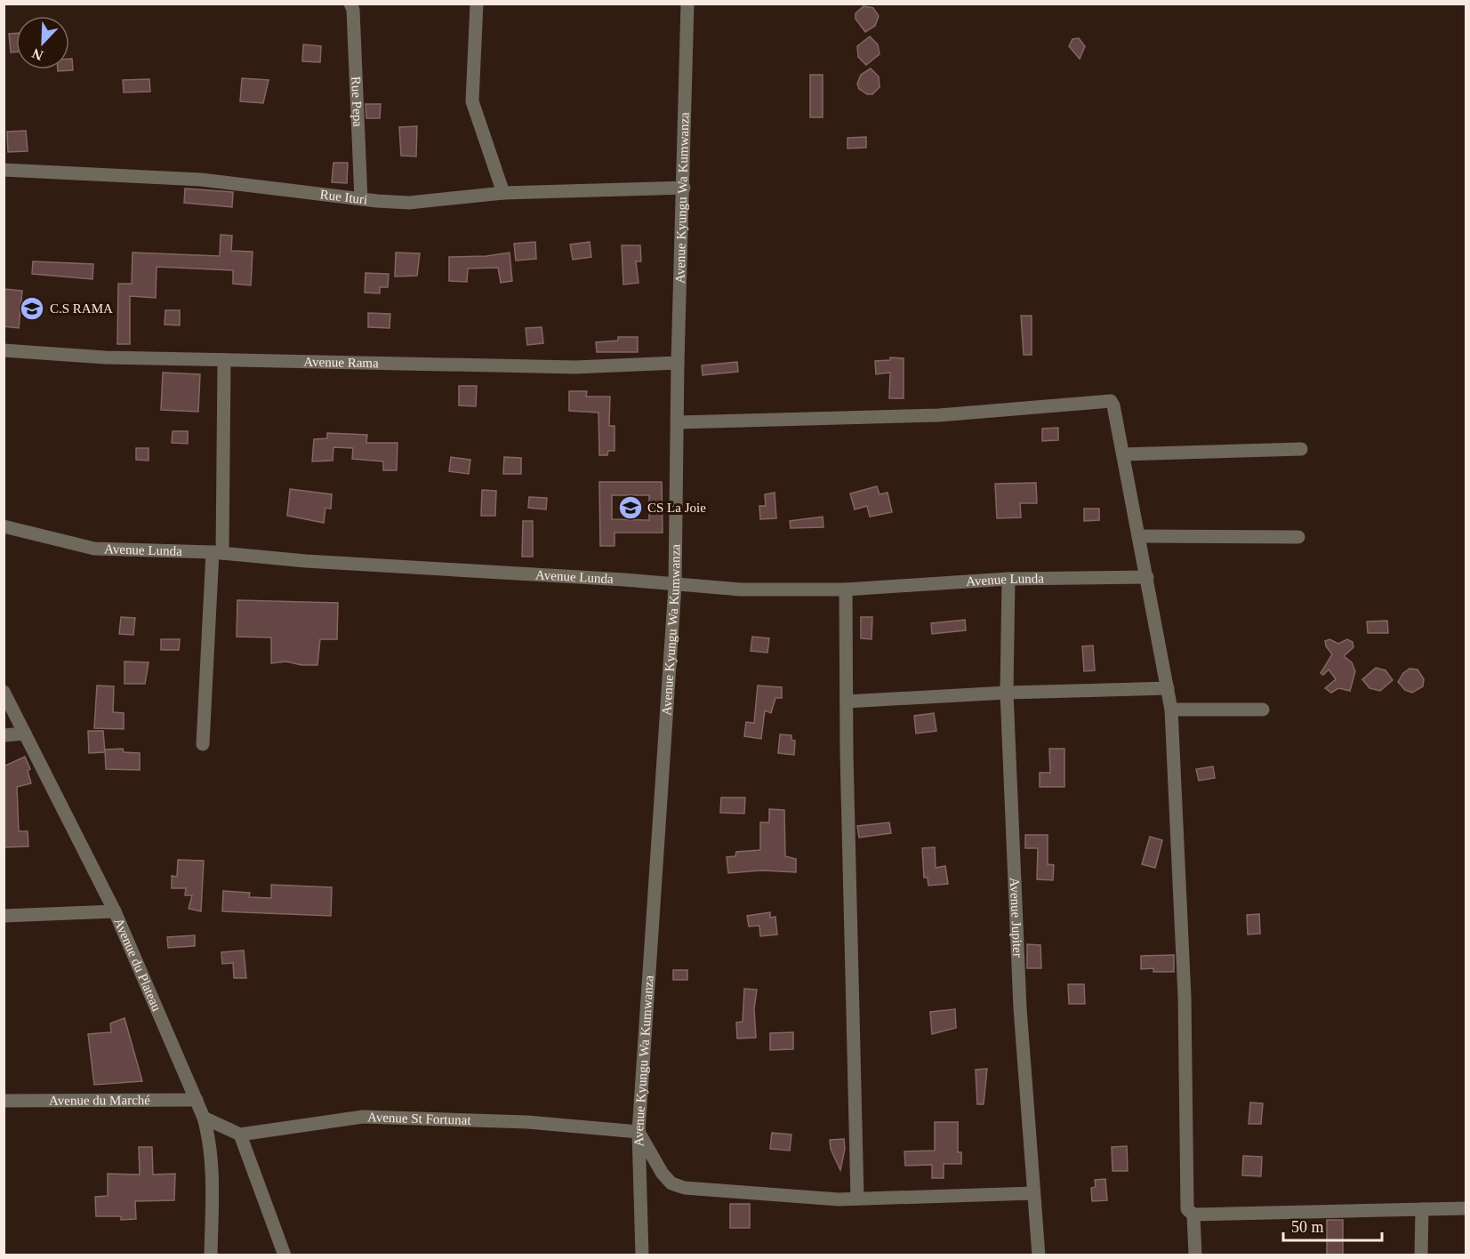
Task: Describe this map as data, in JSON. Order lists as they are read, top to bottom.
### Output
{
  "streets": {
    "street": [
      "Rue Pepa",
      "Rue Ituri",
      "Avenue Kyungu Wa Kumwanza",
      "Avenue Rama",
      "Avenue Lunda",
      "Avenue Jupiter",
      "Avenue du Plateau",
      "Avenue du Marché",
      "Avenue St Fortunat"
    ]
  },
  "crossings": [
    ["Rue Pepa", "Rue Ituri"],
    ["Rue Ituri", "Avenue Kyungu Wa Kumwanza"],
    ["Avenue Kyungu Wa Kumwanza", "Avenue Rama"],
    ["Avenue Kyungu Wa Kumwanza", "Avenue Lunda"],
    ["Avenue Kyungu Wa Kumwanza", "Avenue St Fortunat"],
    ["Avenue Lunda", "Avenue Jupiter"],
    ["Avenue du Plateau", "Avenue du Marché"]
  ],
  "places": {
    "school or university": ["C.S RAMA", "CS La Joie"]
  },
  "scale_bar": "50 m",
  "north": "bottom left"
}
